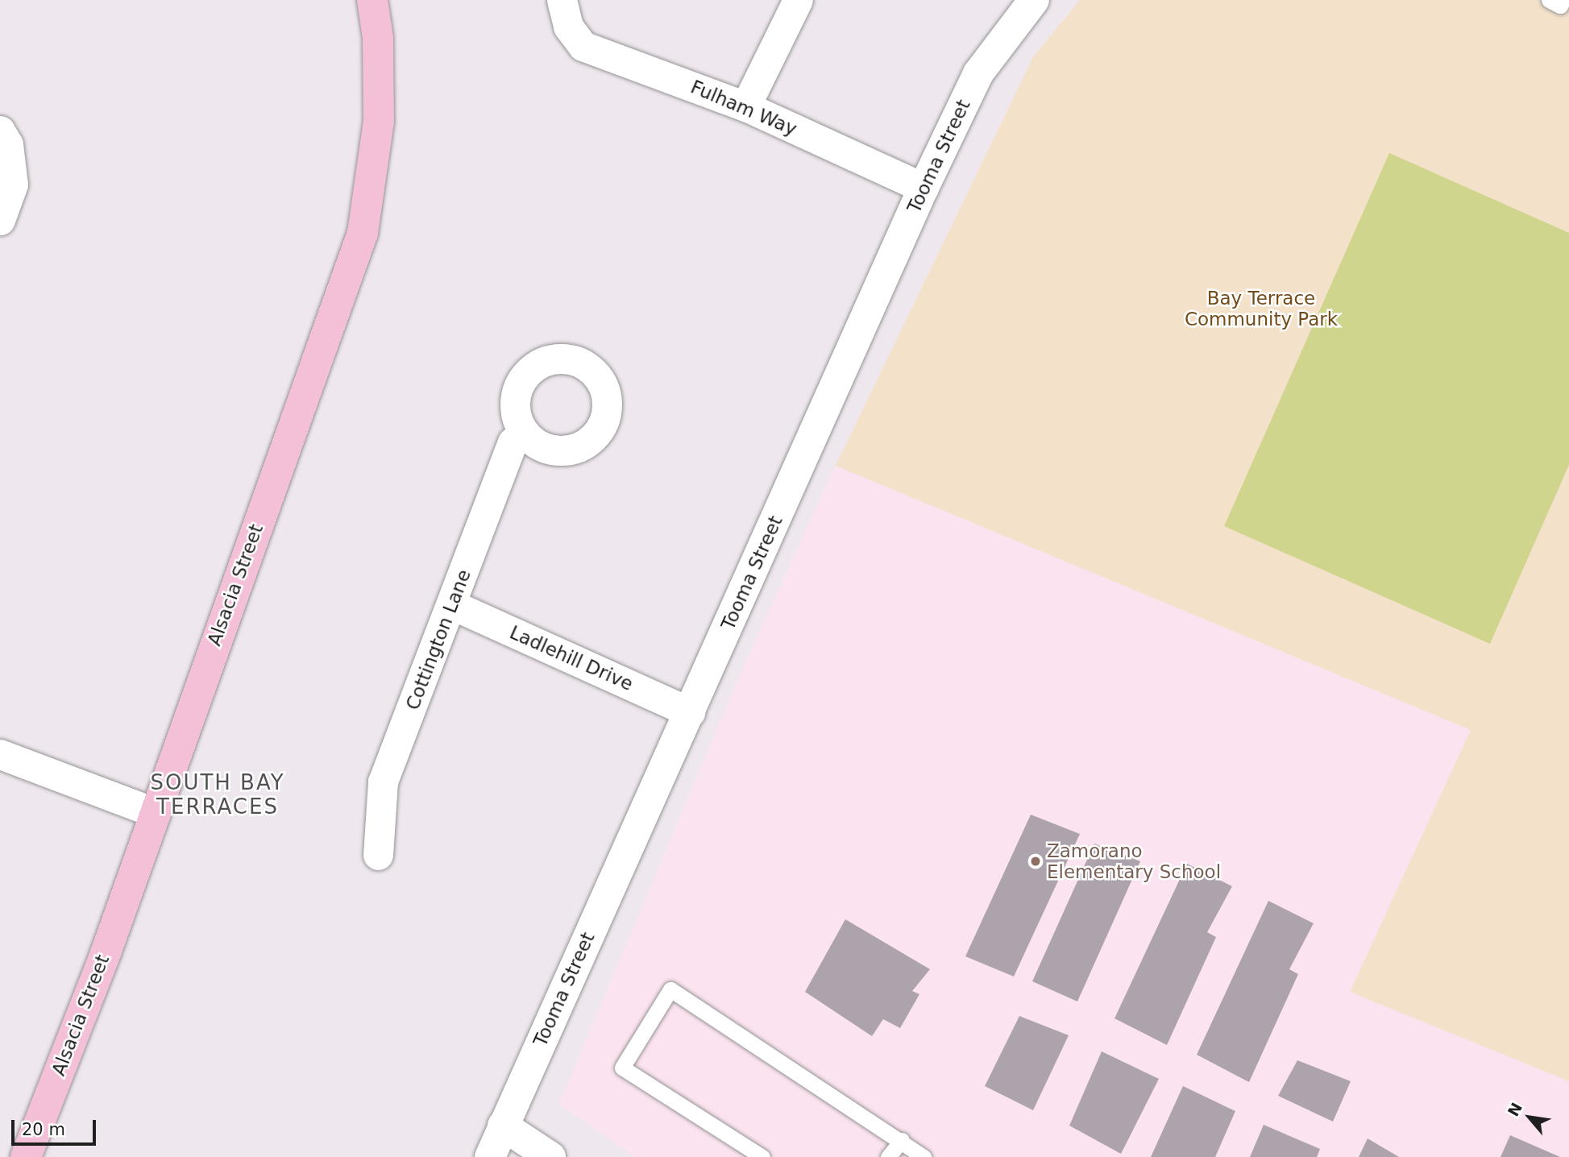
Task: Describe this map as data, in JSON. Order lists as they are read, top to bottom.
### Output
{
  "streets": {
    "main road": ["Alsacia Street"],
    "street": [
      "Fulham Way",
      "Tooma Street",
      "Cottington Lane",
      "Ladlehill Drive"
    ]
  },
  "crossings": [
    ["Fulham Way", "Tooma Street"],
    ["Tooma Street", "Ladlehill Drive"],
    ["Cottington Lane", "Ladlehill Drive"]
  ],
  "districts": ["SOUTH BAY TERRACES"],
  "parks": ["Bay Terrace Community Park"],
  "places": ["Zamorano Elementary School"],
  "scale_bar": "20 m",
  "north": "top left"
}
